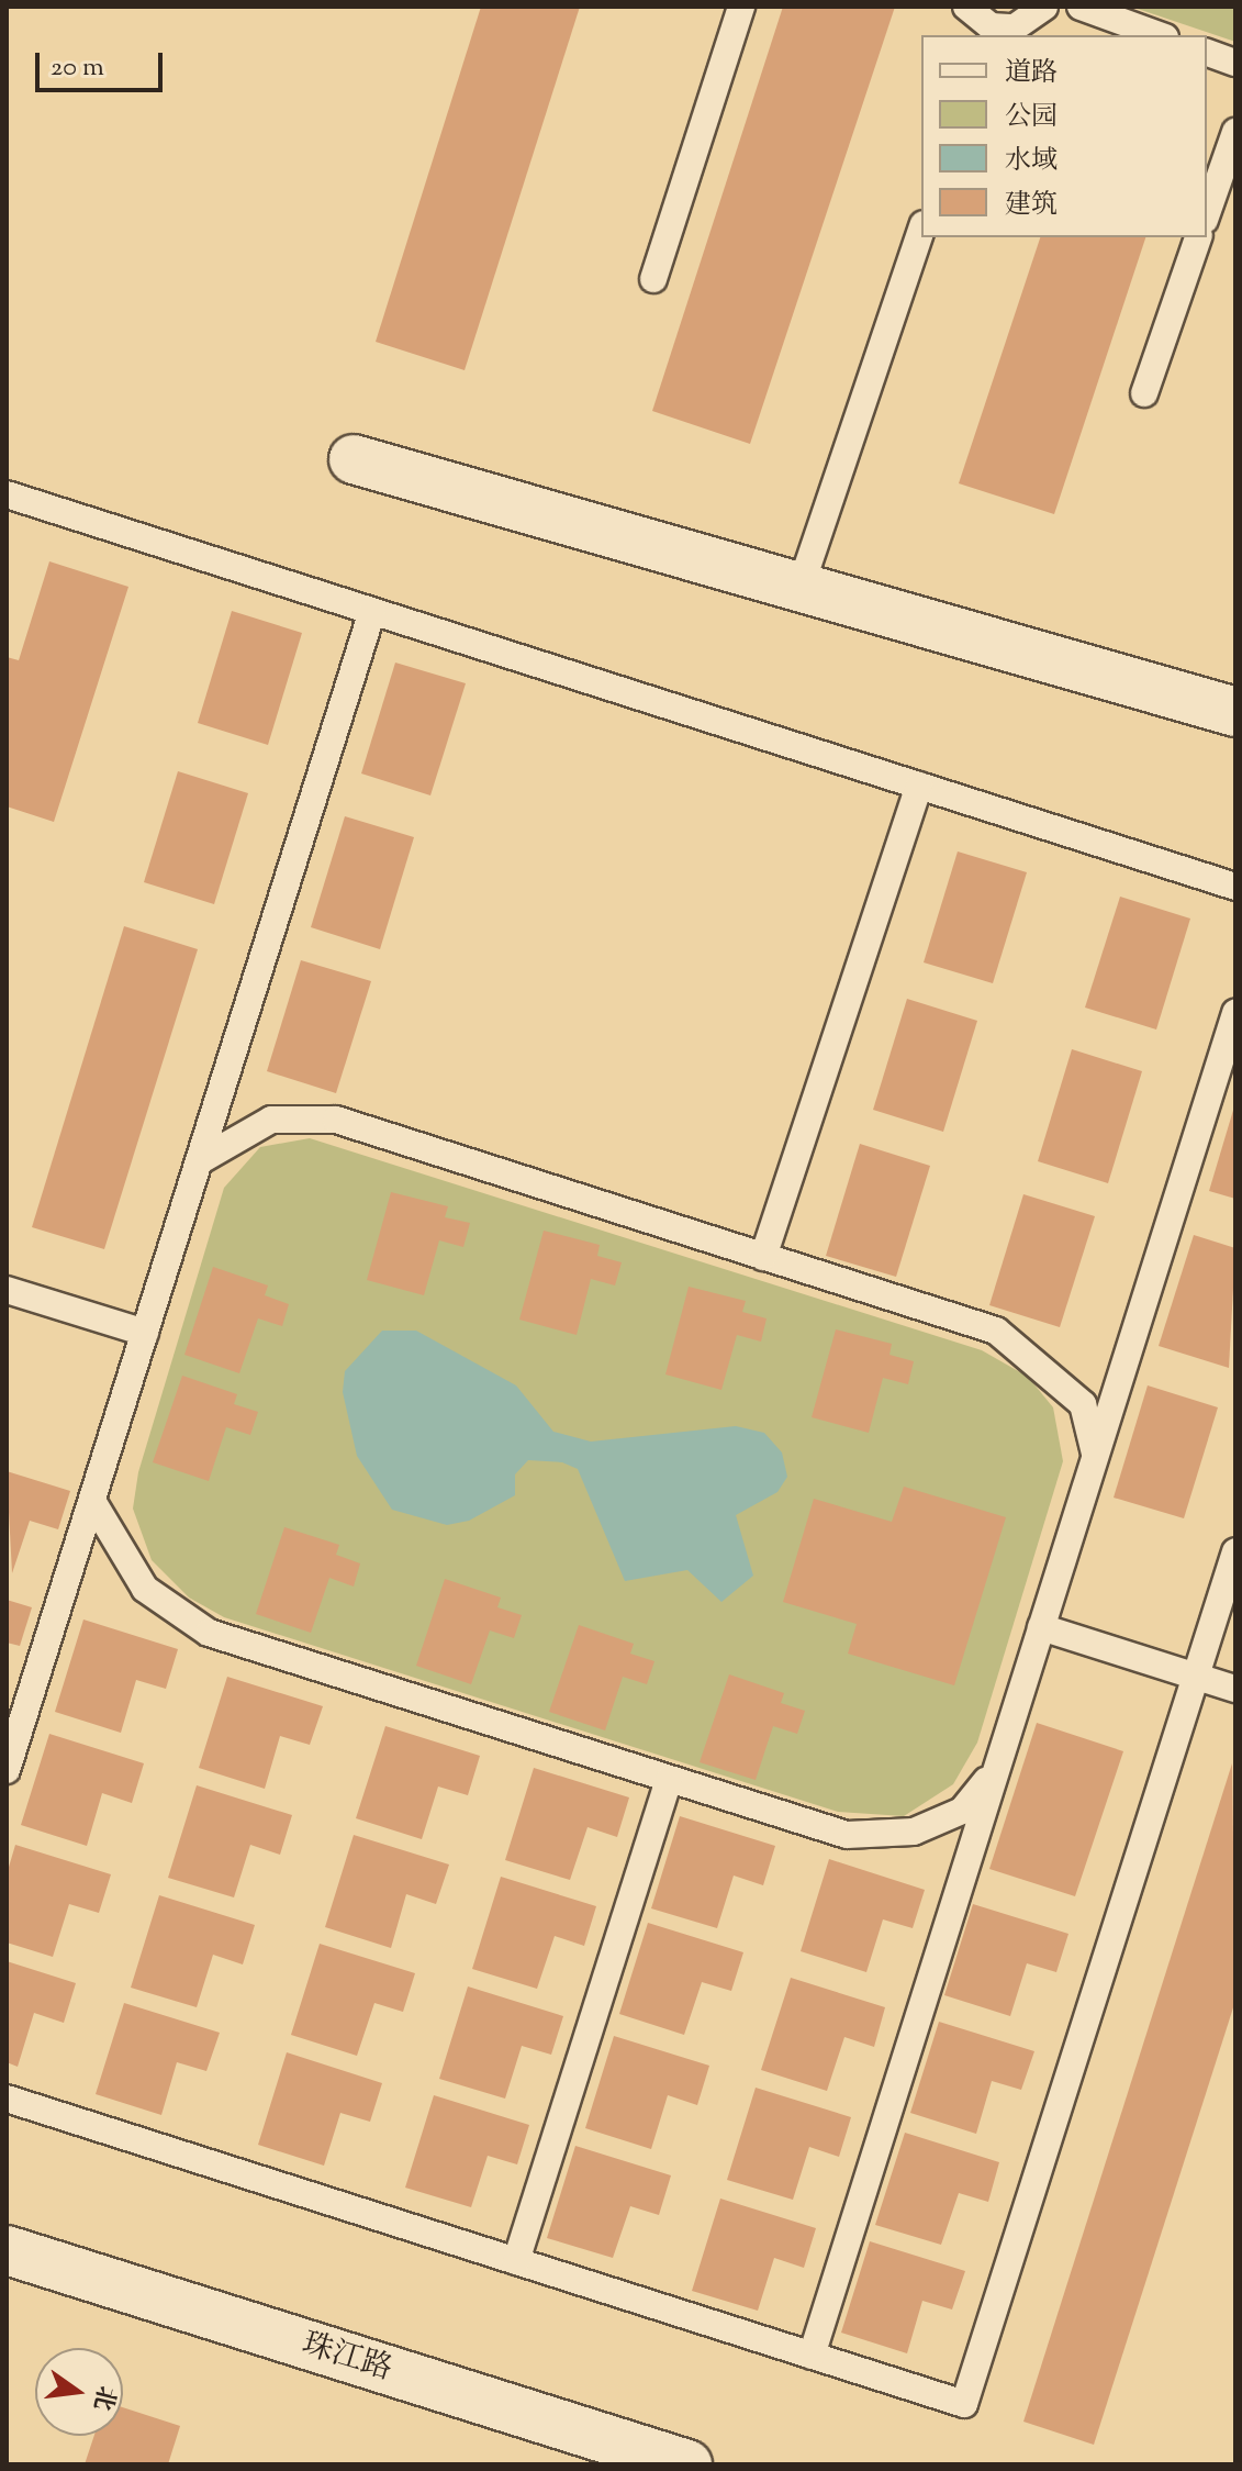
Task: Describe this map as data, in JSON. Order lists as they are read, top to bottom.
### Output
{
  "streets": {
    "street": ["珠江路"]
  },
  "legend": [
    "道路",
    "公园",
    "水域",
    "建筑"
  ],
  "scale_bar": "20 m",
  "north": "right"
}
